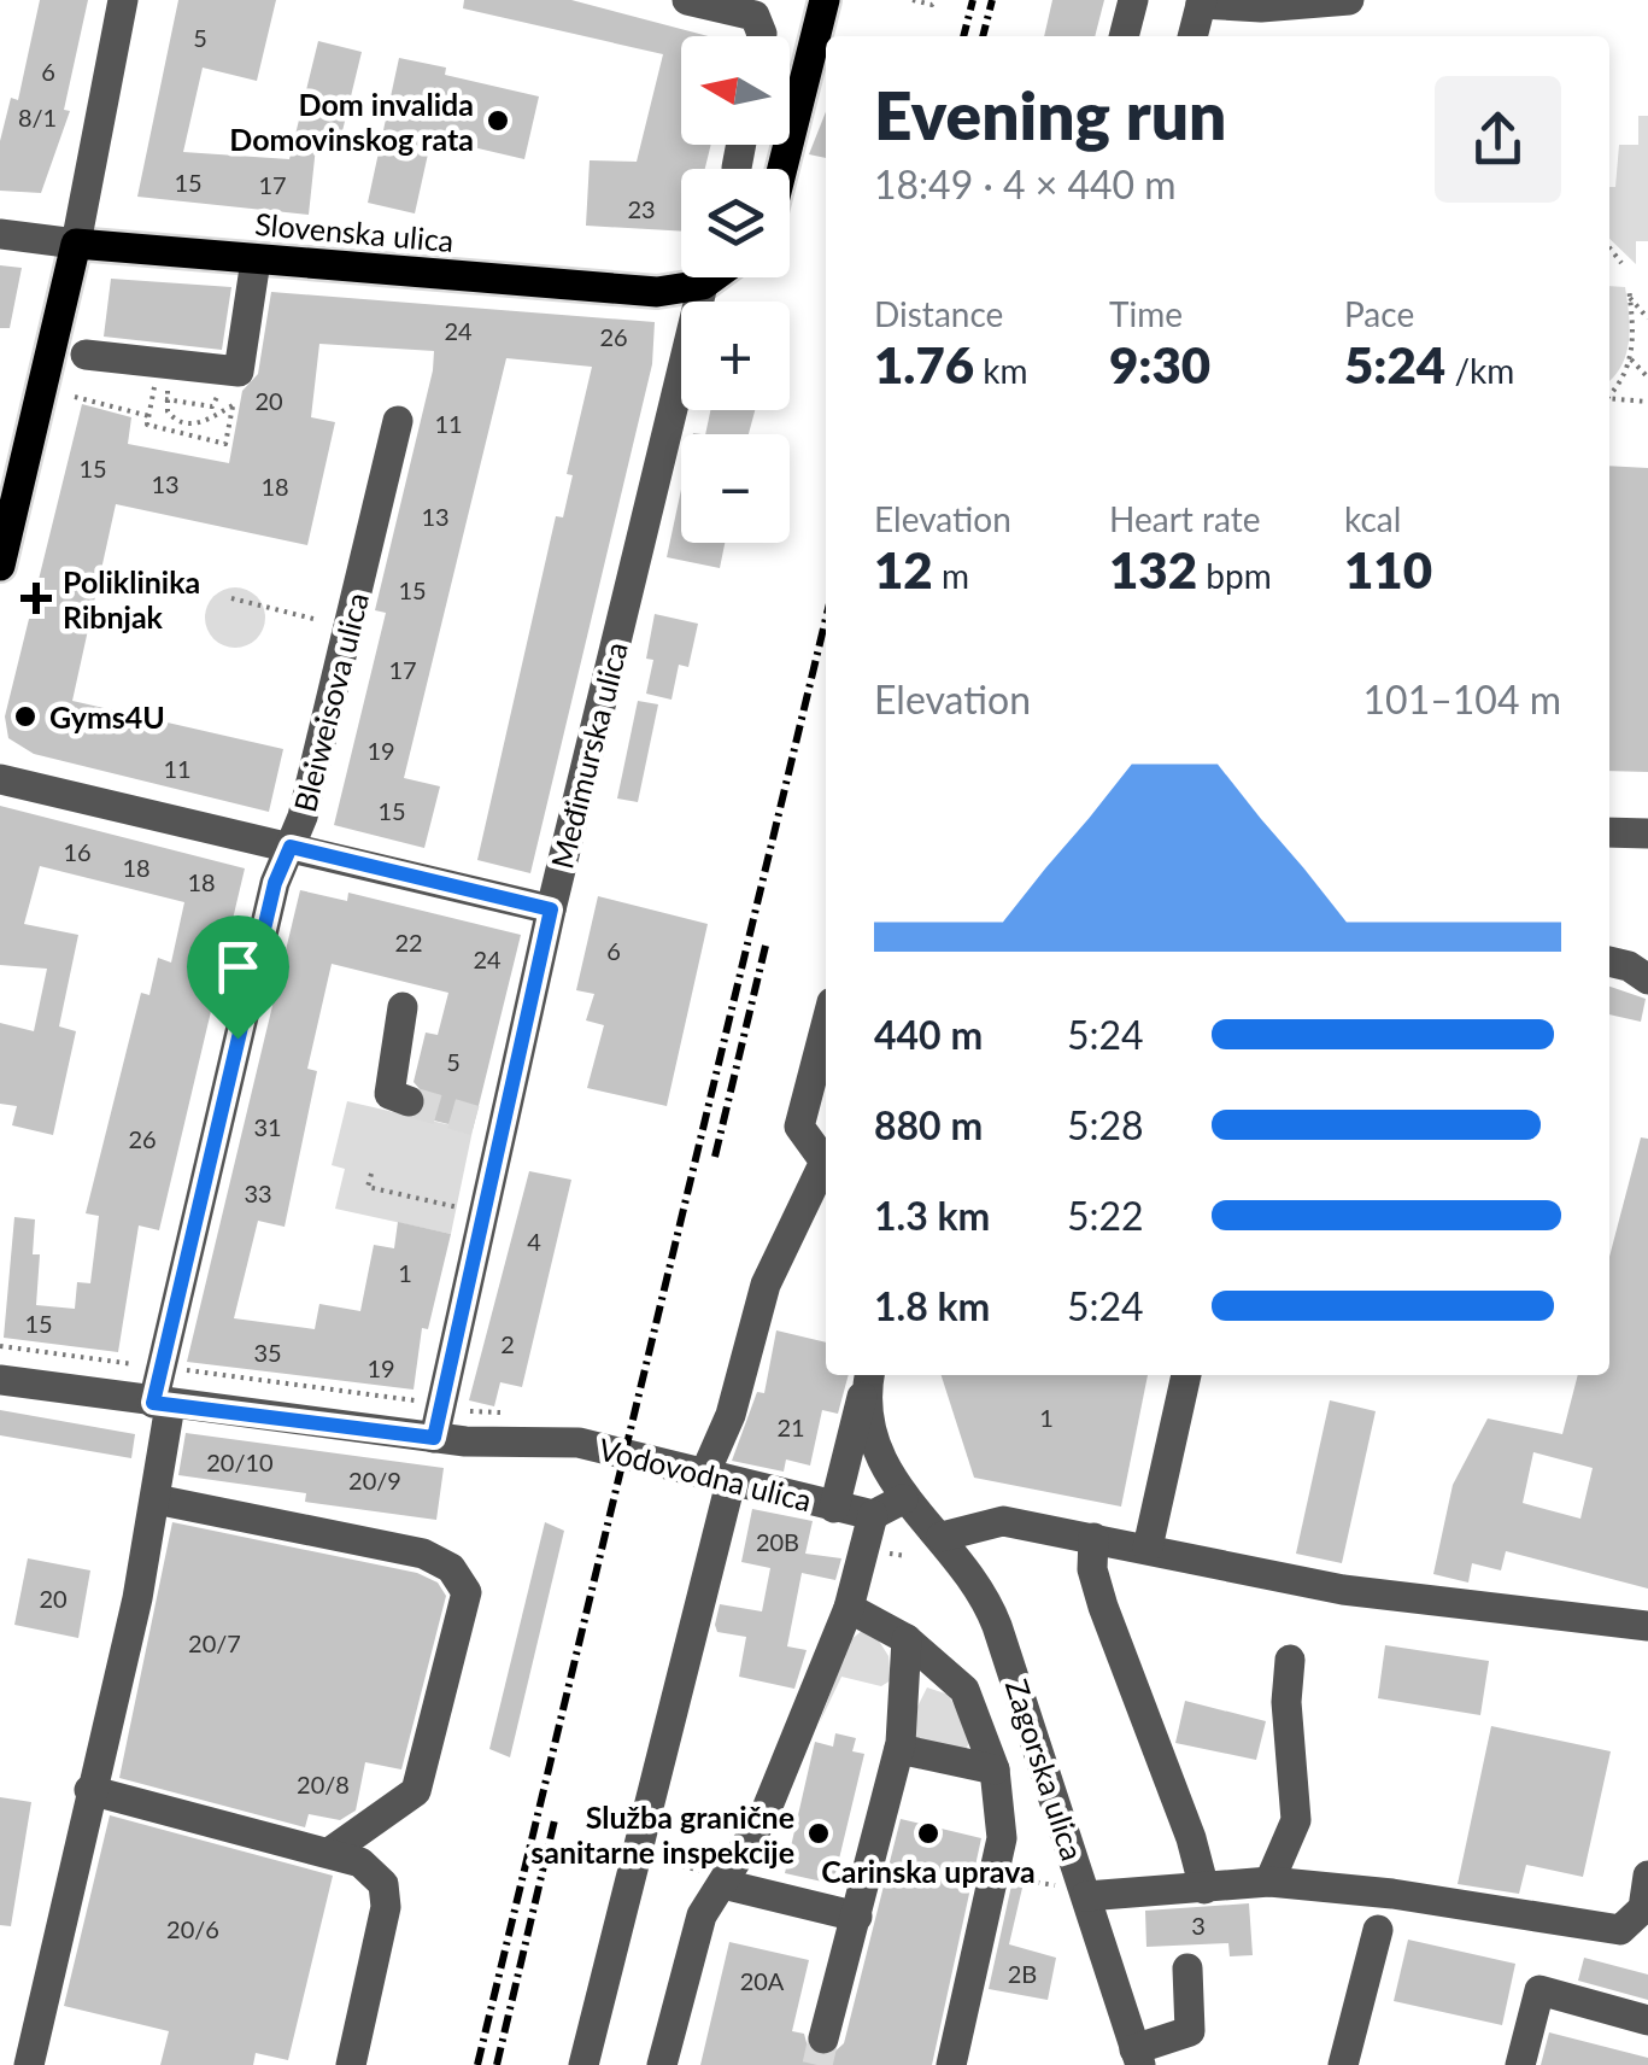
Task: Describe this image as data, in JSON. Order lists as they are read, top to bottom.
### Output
{
  "streets": {
    "main road": ["Slovenska ulica"],
    "street": [
      "Bleiweisova ulica",
      "Međimurska ulica",
      "Vodovodna ulica",
      "Zagorska ulica"
    ]
  },
  "crossings": [
    ["Slovenska ulica", "Međimurska ulica"],
    ["Bleiweisova ulica", "Vodovodna ulica"],
    ["Međimurska ulica", "Vodovodna ulica"]
  ],
  "places": {
    "other": [
      "Dom invalida Domovinskog rata",
      "Gyms4U",
      "Služba granične sanitarne inspekcije",
      "Carinska uprava"
    ],
    "health": ["Poliklinika Ribnjak"]
  },
  "house_numbers": [
    "5",
    "6",
    "8/1",
    "15",
    "17",
    "23",
    "24",
    "26",
    "20",
    "11",
    "15",
    "13",
    "18",
    "13",
    "15",
    "17",
    "19",
    "11",
    "15",
    "16",
    "18",
    "18",
    "22",
    "6",
    "24",
    "5",
    "31",
    "26",
    "33",
    "4",
    "1",
    "15",
    "2",
    "35",
    "19",
    "1",
    "21",
    "20/10",
    "20/9",
    "20B",
    "20",
    "20/7",
    "20/8",
    "3",
    "20/6",
    "2B",
    "20A"
  ],
  "north": "left",
  "page": {
    "map_buttons": ["+", "−"],
    "heading": ["Evening run", "18:49 · 4 × 440 m"],
    "stats": [
      ["Distance", "1.76 km"],
      ["Time", "9:30"],
      ["Pace", "5:24 /km"],
      ["Elevation", "12 m"],
      ["Heart rate", "132 bpm"],
      ["kcal", "110"]
    ],
    "chart": ["Elevation", "101–104 m"],
    "list": [
      {
        "name": "440 m",
        "note": "5:24"
      },
      {
        "name": "880 m",
        "note": "5:28"
      },
      {
        "name": "1.3 km",
        "note": "5:22"
      },
      {
        "name": "1.8 km",
        "note": "5:24"
      }
    ]
  }
}
